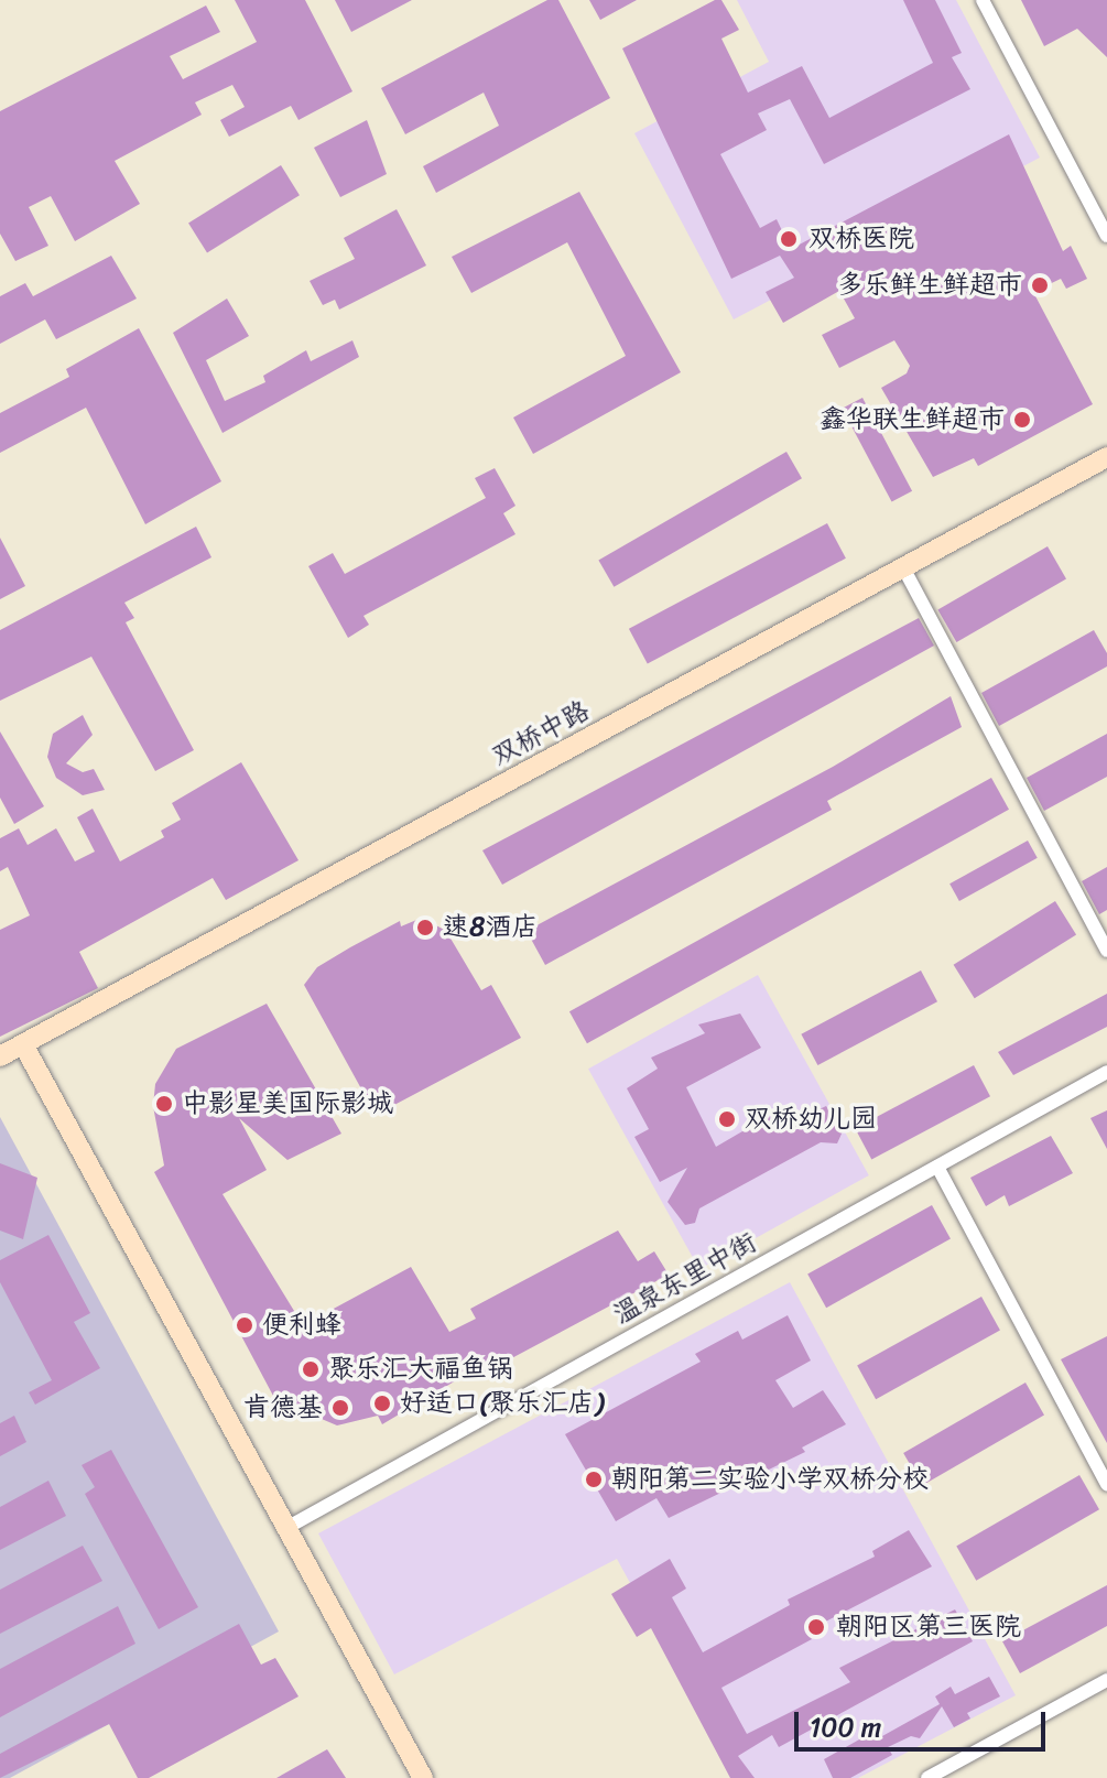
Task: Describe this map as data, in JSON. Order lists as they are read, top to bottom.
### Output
{
  "streets": {
    "street": ["双桥中路", "温泉东里中街"]
  },
  "places": [
    "双桥医院",
    "多乐鲜生鲜超市",
    "鑫华联生鲜超市",
    "速8酒店",
    "中影星美国际影城",
    "双桥幼儿园",
    "便利蜂",
    "聚乐汇大福鱼锅",
    "好适口(聚乐汇店)",
    "肯德基",
    "朝阳第二实验小学双桥分校",
    "朝阳区第三医院"
  ],
  "scale_bar": "100 m"
}
